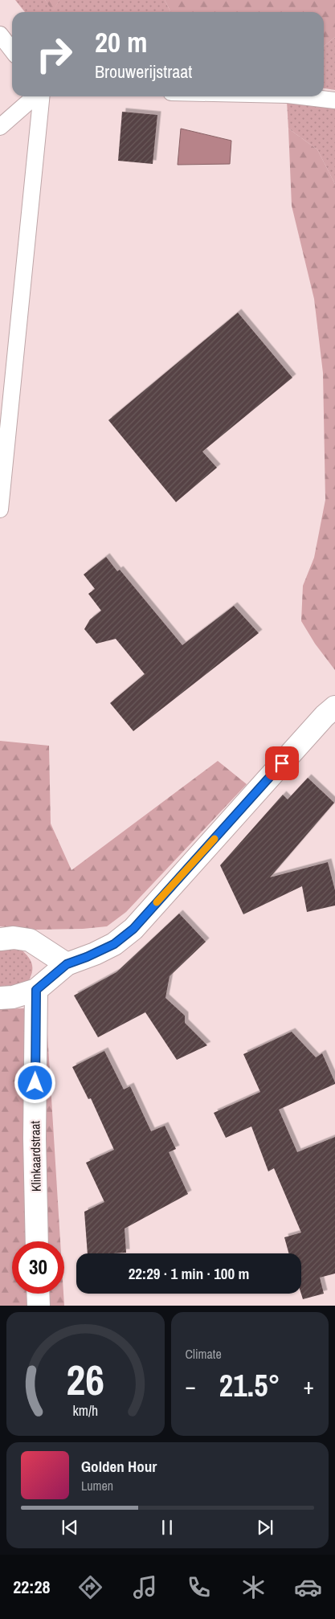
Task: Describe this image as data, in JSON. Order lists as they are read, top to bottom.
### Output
{
  "streets": {
    "street": ["Klinkaardstraat"]
  },
  "page": {
    "turn": ["20 m", "Brouwerijstraat"],
    "limit": "30",
    "trip": "22:29 · 1 min · 100 m",
    "tile": "Climate",
    "heat": ["−", "21.5°", "+"],
    "song": ["Golden Hour", "Lumen"],
    "tabs": "22:28",
    "gauge": ["26", "km/h"]
  }
}
